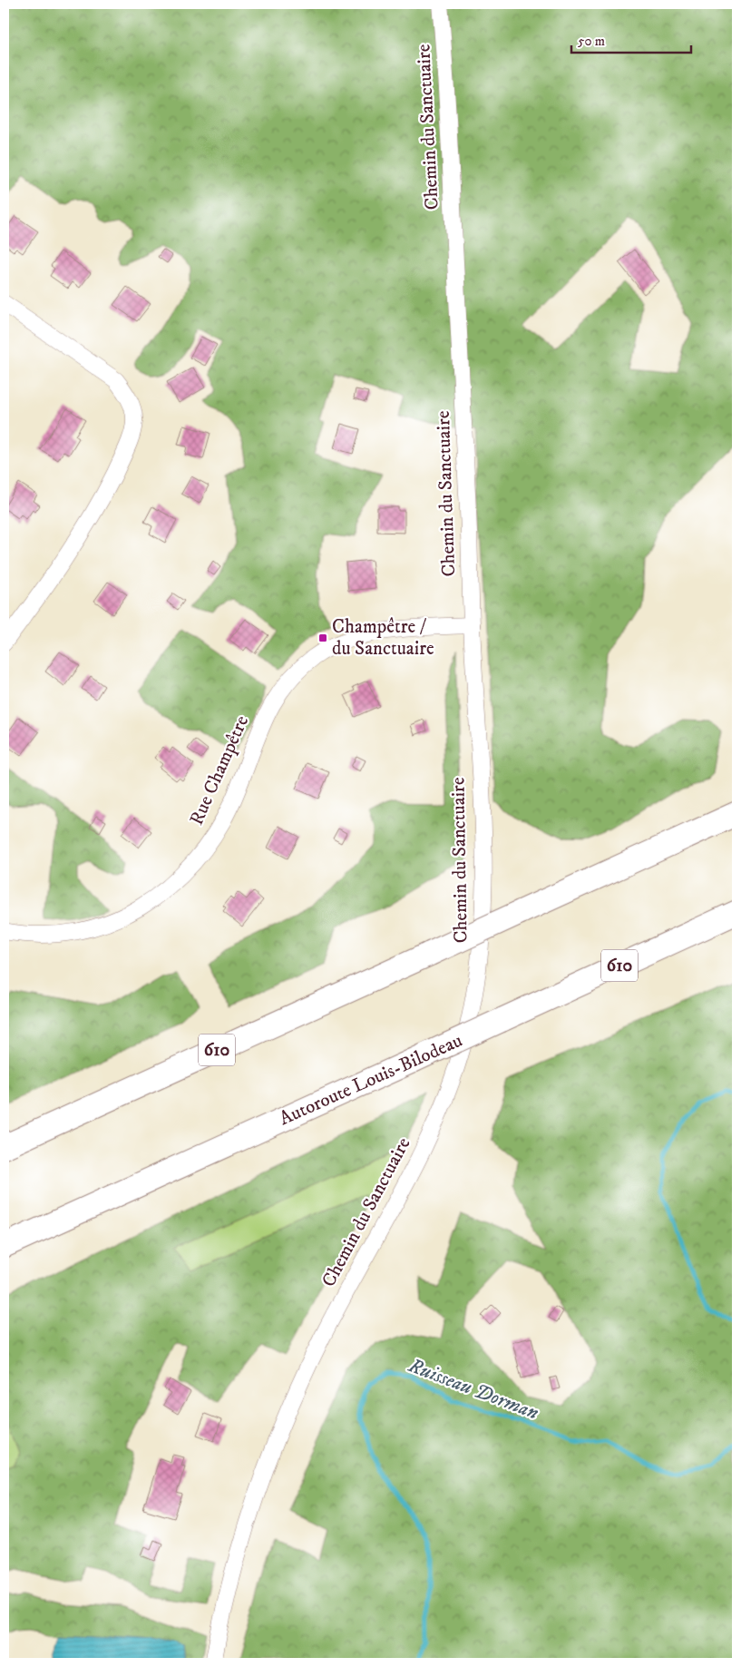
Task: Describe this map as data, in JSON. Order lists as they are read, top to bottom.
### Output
{
  "streets": {
    "highway": ["610", "Autoroute Louis-Bilodeau"],
    "street": ["Chemin du Sanctuaire", "Rue Champêtre"]
  },
  "crossings": [
    ["Chemin du Sanctuaire", "Rue Champêtre"]
  ],
  "water": ["Ruisseau Dorman"],
  "places": {
    "transit": ["Champêtre / du Sanctuaire"]
  },
  "scale_bar": "50 m"
}
